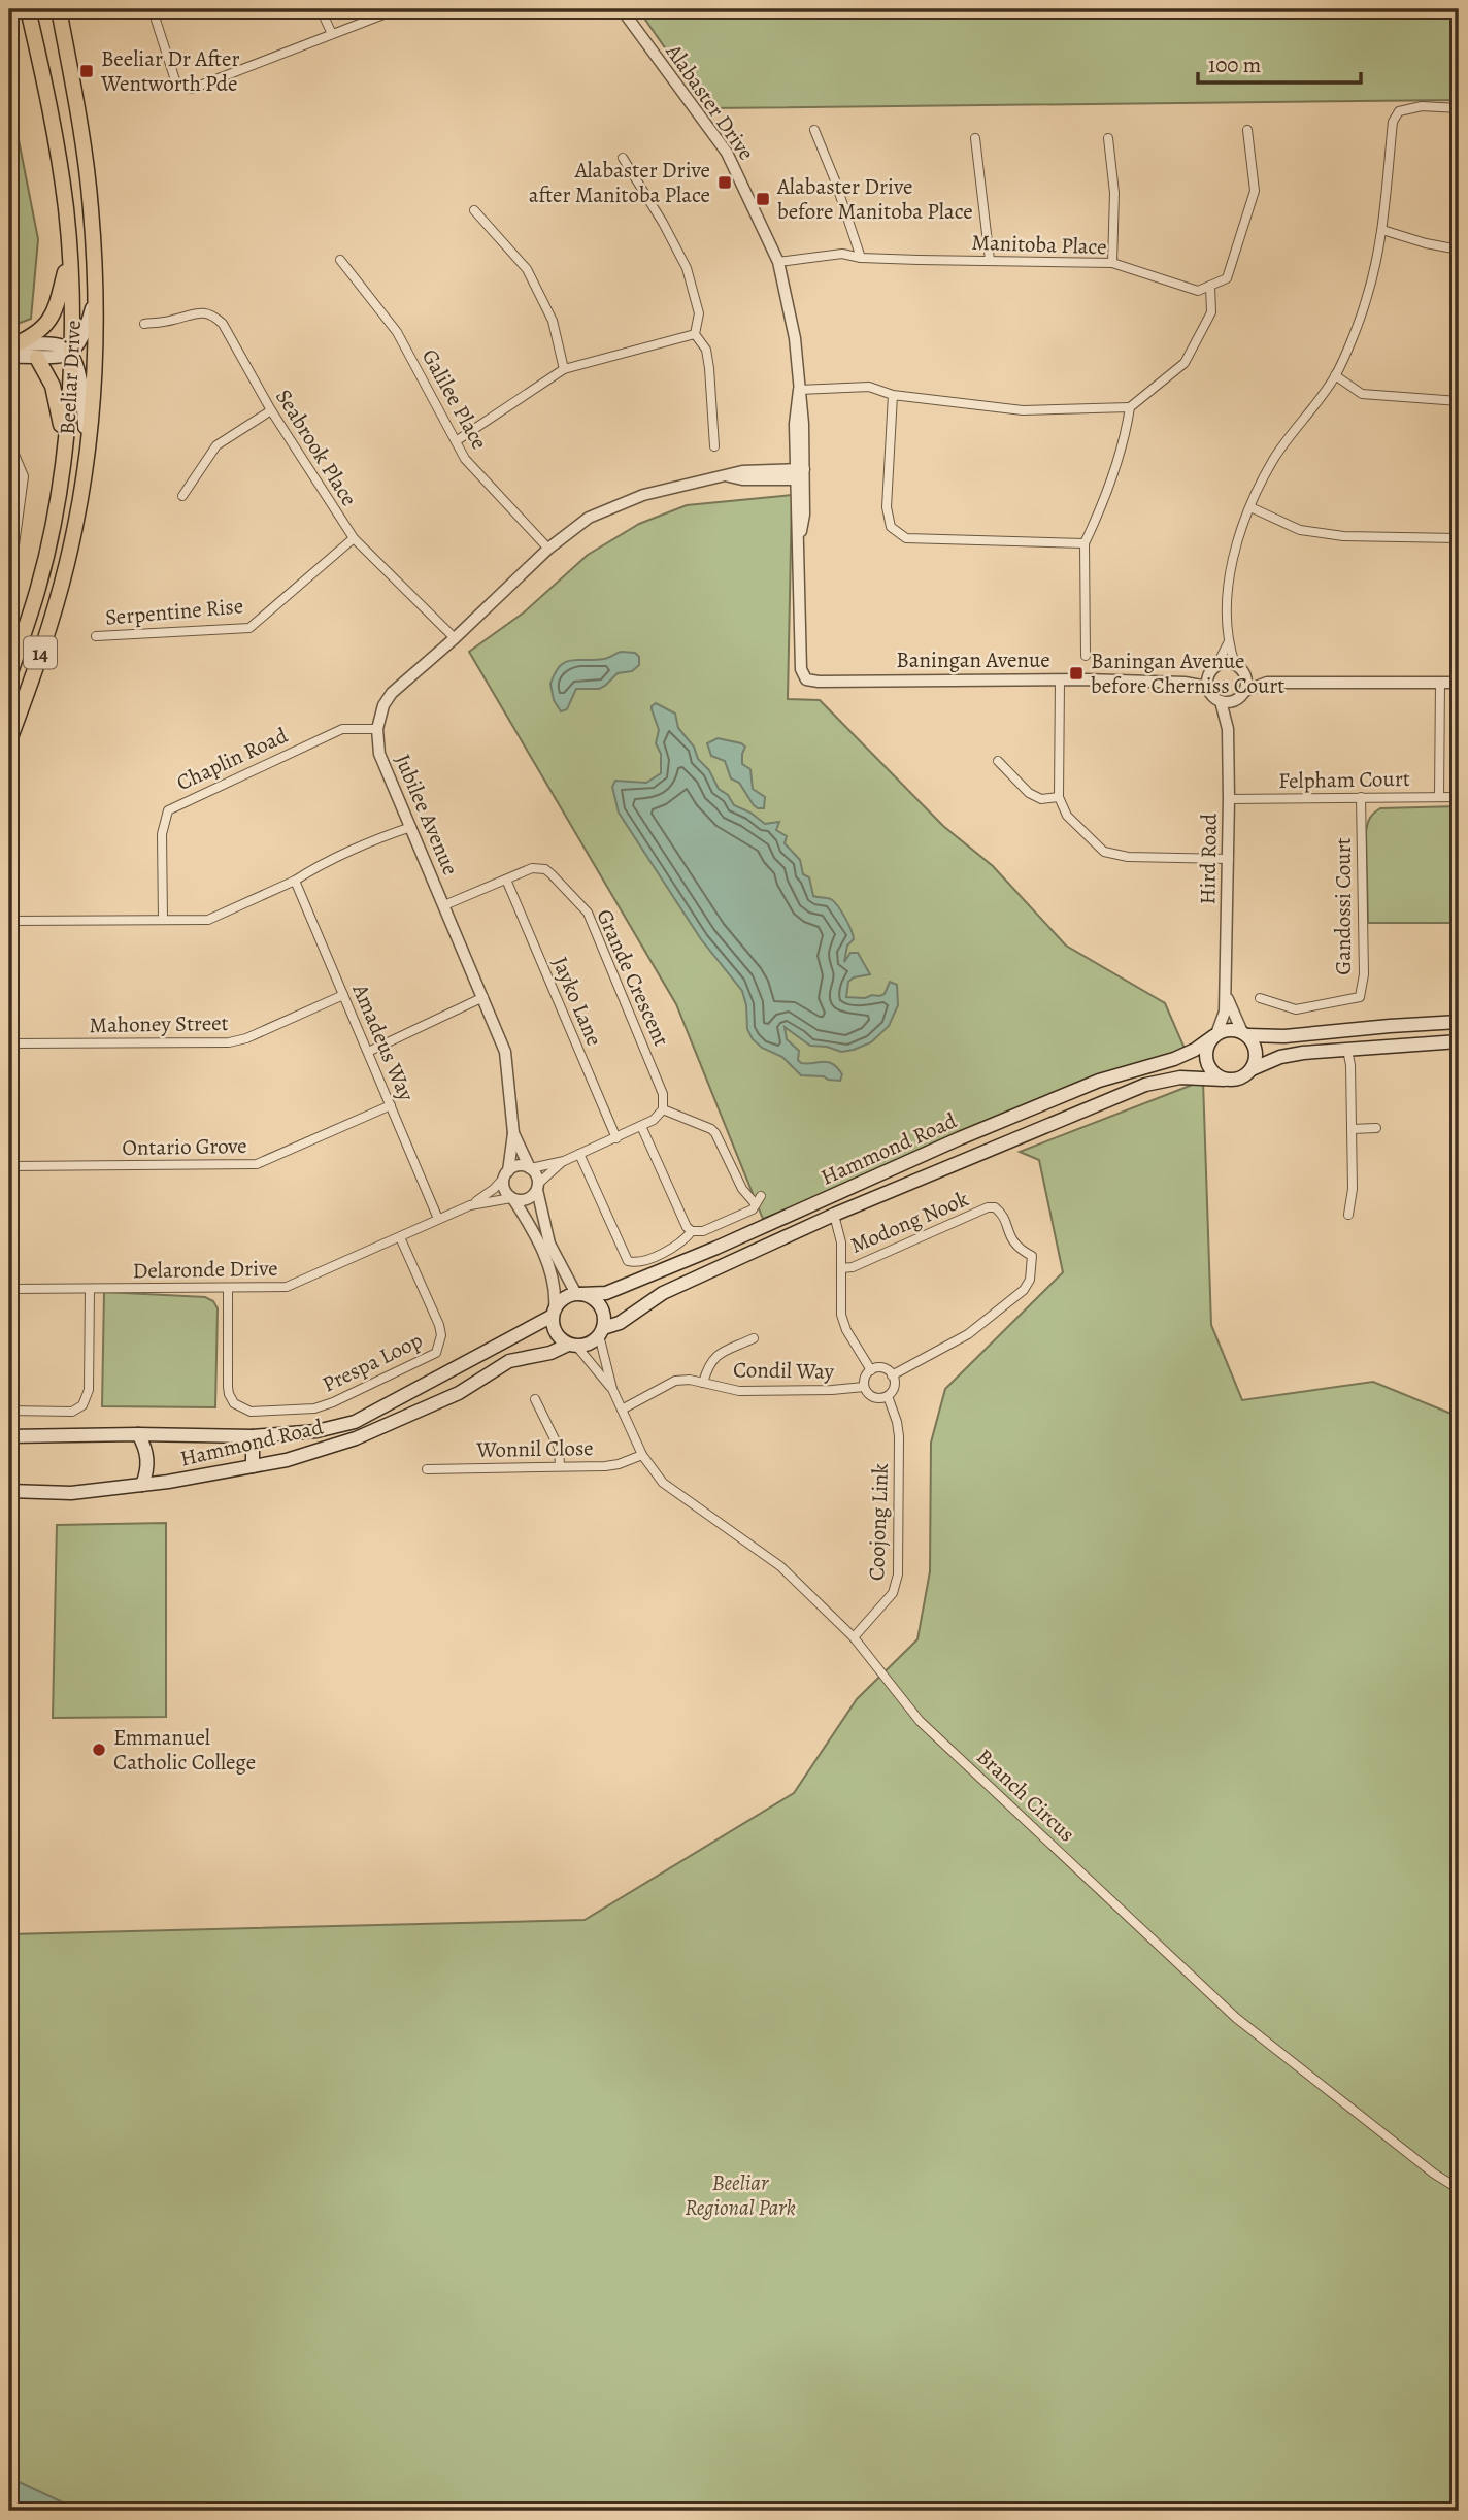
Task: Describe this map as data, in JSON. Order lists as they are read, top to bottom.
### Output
{
  "streets": {
    "highway": ["Beeliar Drive", "14"],
    "main road": ["Hammond Road"],
    "street": [
      "Alabaster Drive",
      "Manitoba Place",
      "Galilee Place",
      "Seabrook Place",
      "Serpentine Rise",
      "Baningan Avenue",
      "Chaplin Road",
      "Felpham Court",
      "Jubilee Avenue",
      "Hird Road",
      "Gandossi Court",
      "Grande Crescent",
      "Jayko Lane",
      "Mahoney Street",
      "Amadeus Way",
      "Ontario Grove",
      "Modong Nook",
      "Delaronde Drive",
      "Prespa Loop",
      "Condil Way",
      "Wonnil Close",
      "Coojong Link",
      "Branch Circus"
    ]
  },
  "crossings": [
    ["Alabaster Drive", "Manitoba Place"],
    ["Alabaster Drive", "Baningan Avenue"],
    ["Seabrook Place", "Serpentine Rise"],
    ["Baningan Avenue", "Hird Road"],
    ["Chaplin Road", "Jubilee Avenue"],
    ["Felpham Court", "Hird Road"],
    ["Felpham Court", "Gandossi Court"],
    ["Jubilee Avenue", "Grande Crescent"],
    ["Jubilee Avenue", "Delaronde Drive"],
    ["Hird Road", "Hammond Road"],
    ["Grande Crescent", "Jayko Lane"],
    ["Mahoney Street", "Amadeus Way"],
    ["Amadeus Way", "Ontario Grove"],
    ["Amadeus Way", "Delaronde Drive"],
    ["Hammond Road", "Branch Circus"],
    ["Modong Nook", "Condil Way"],
    ["Modong Nook", "Coojong Link"],
    ["Delaronde Drive", "Prespa Loop"],
    ["Condil Way", "Coojong Link"],
    ["Condil Way", "Branch Circus"],
    ["Wonnil Close", "Branch Circus"],
    ["Coojong Link", "Branch Circus"]
  ],
  "parks": ["Beeliar Regional Park"],
  "places": {
    "transit": [
      "Beeliar Dr After Wentworth Pde",
      "Alabaster Drive after Manitoba Place",
      "Alabaster Drive before Manitoba Place",
      "Baningan Avenue before Cherniss Court"
    ],
    "other": ["Emmanuel Catholic College"]
  },
  "scale_bar": "100 m"
}
